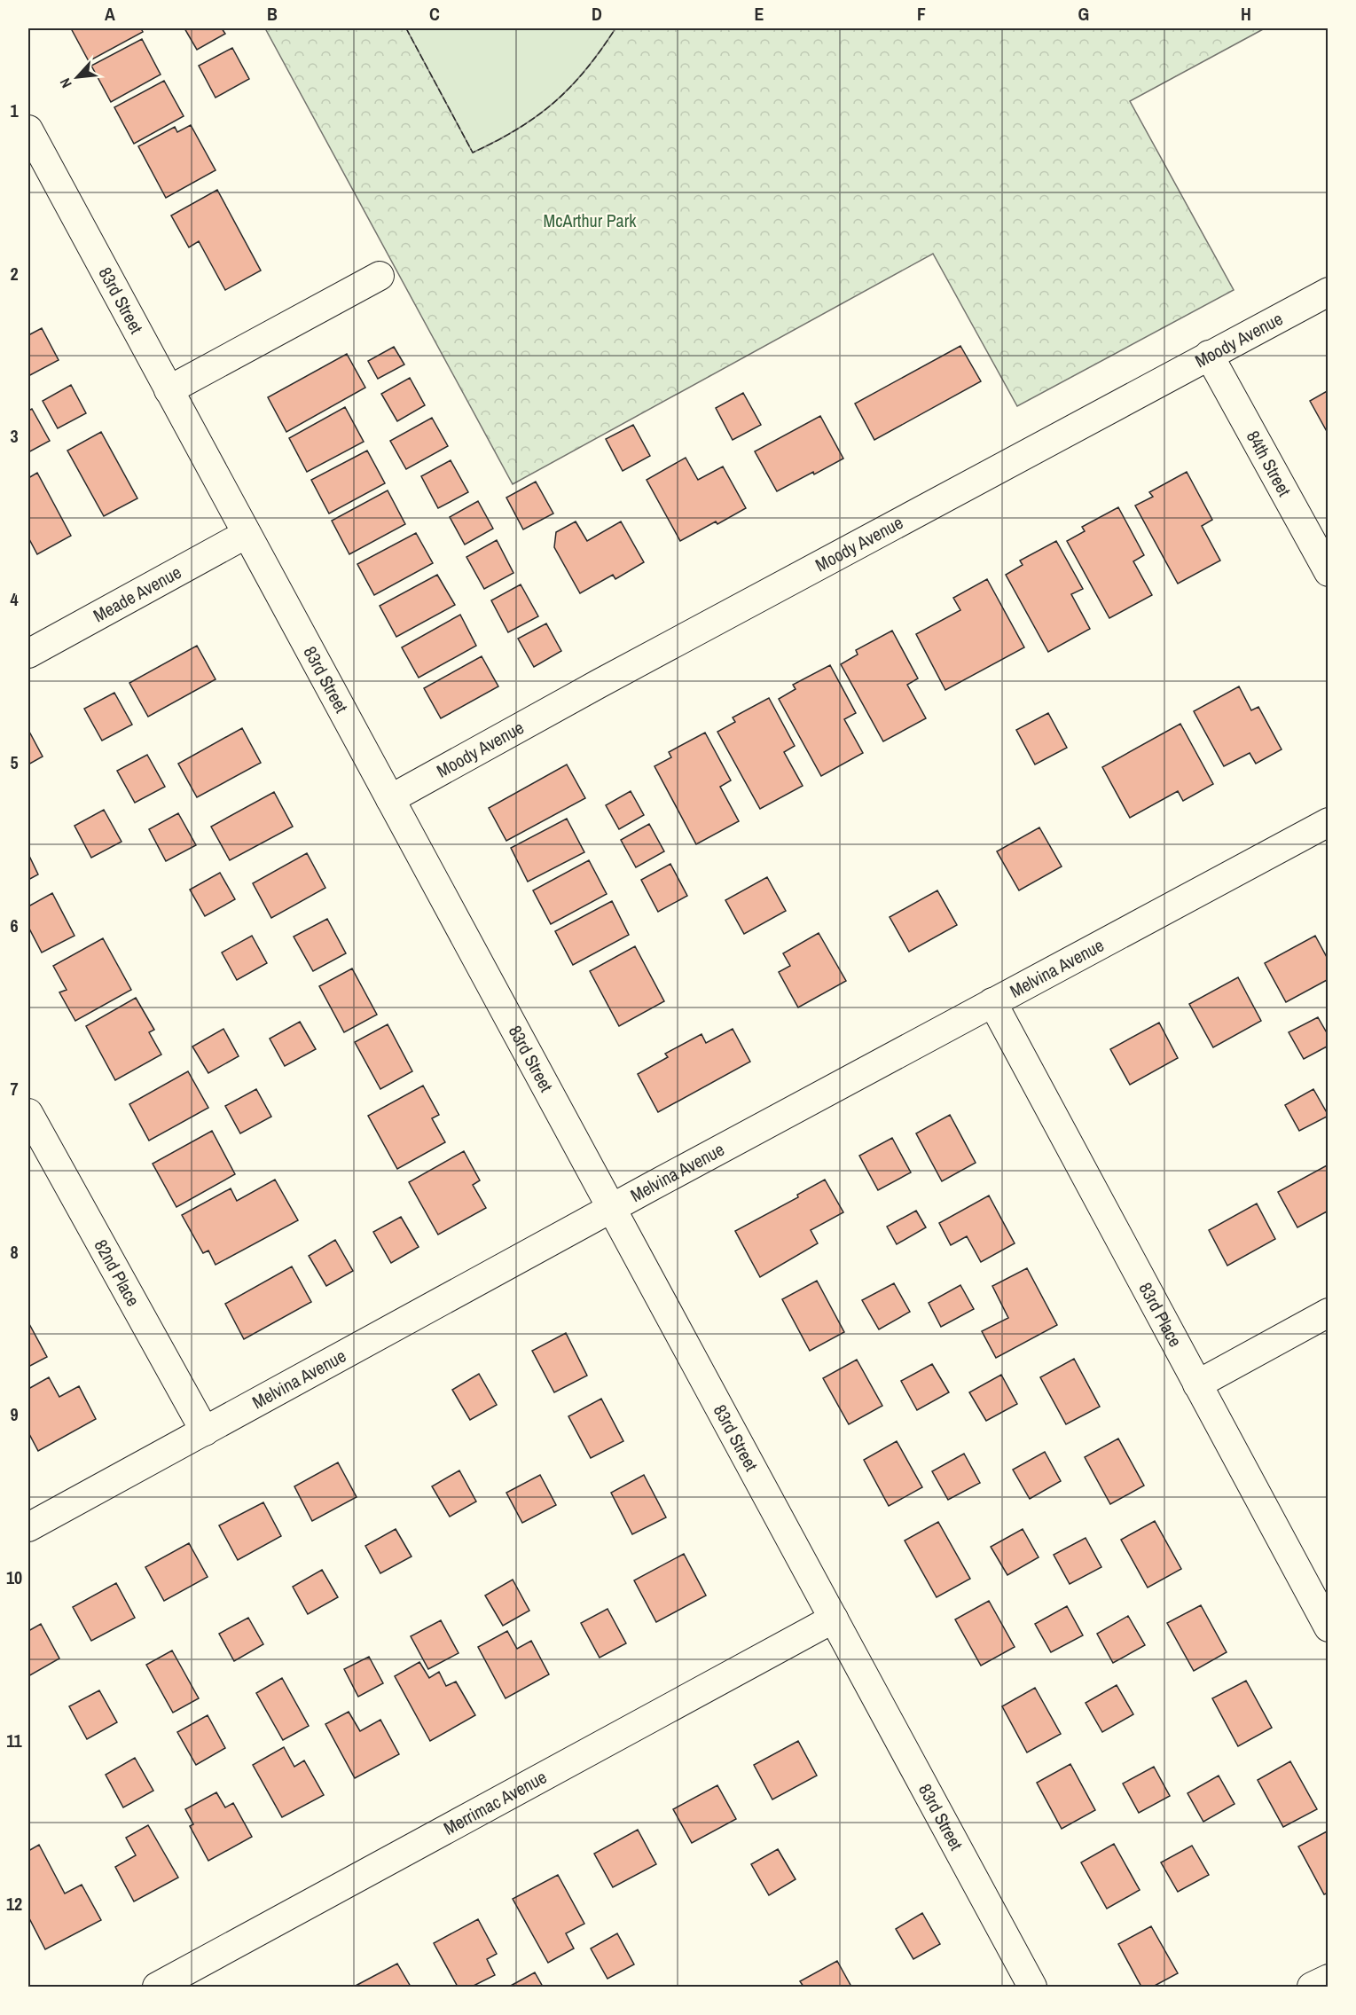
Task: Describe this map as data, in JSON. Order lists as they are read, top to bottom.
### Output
{
  "streets": {
    "street": [
      "83rd Street",
      "Moody Avenue",
      "84th Street",
      "Meade Avenue",
      "Melvina Avenue",
      "82nd Place",
      "83rd Place",
      "Merrimac Avenue"
    ]
  },
  "crossings": [
    ["83rd Street", "Moody Avenue"],
    ["83rd Street", "Meade Avenue"],
    ["83rd Street", "Melvina Avenue"],
    ["83rd Street", "Merrimac Avenue"],
    ["Moody Avenue", "84th Street"],
    ["Melvina Avenue", "82nd Place"],
    ["Melvina Avenue", "83rd Place"]
  ],
  "parks": ["McArthur Park"],
  "north": "bottom left",
  "grid": {
    "columns": [
      "A",
      "B",
      "C",
      "D",
      "E",
      "F",
      "G",
      "H"
    ],
    "rows": [
      "1",
      "2",
      "3",
      "4",
      "5",
      "6",
      "7",
      "8",
      "9",
      "10",
      "11",
      "12"
    ]
  }
}
